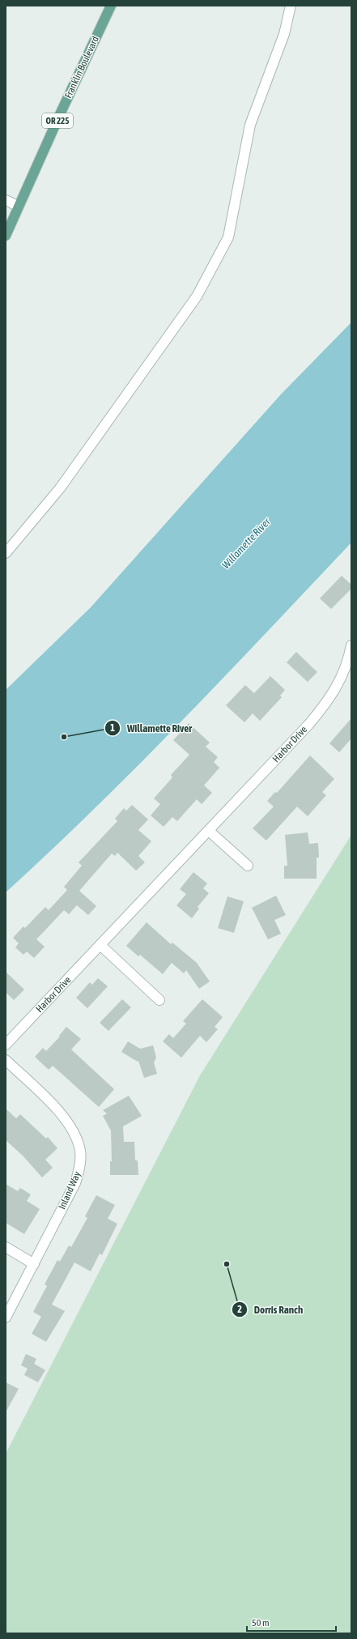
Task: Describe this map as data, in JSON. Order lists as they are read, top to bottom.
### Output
{
  "streets": {
    "main road": ["Franklin Boulevard", "OR 225"],
    "street": ["Harbor Drive", "Inland Way"]
  },
  "water": ["Willamette River"],
  "places": ["Willamette River", "Dorris Ranch"],
  "scale_bar": "50 m"
}
